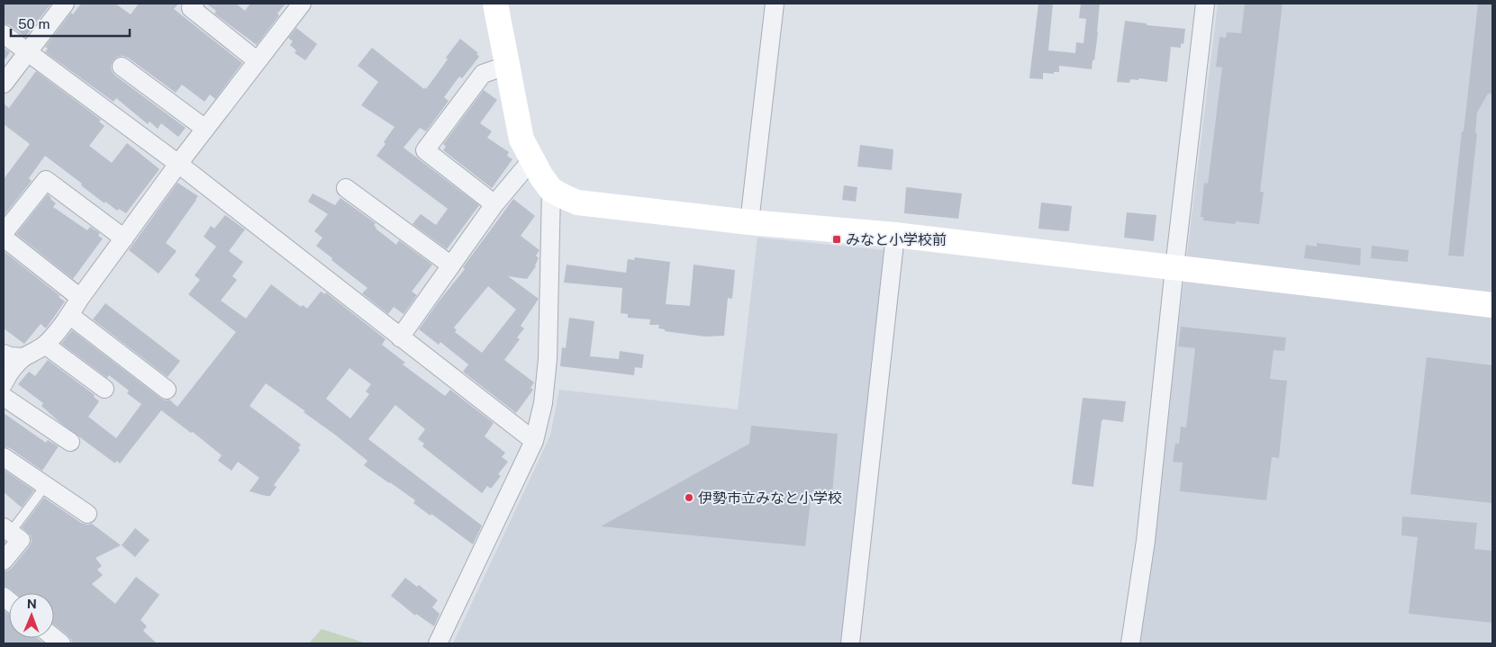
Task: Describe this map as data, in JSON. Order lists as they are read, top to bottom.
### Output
{
  "places": {
    "transit": ["みなと小学校前"],
    "other": ["伊勢市立みなと小学校"]
  },
  "scale_bar": "50 m",
  "north": "top"
}
